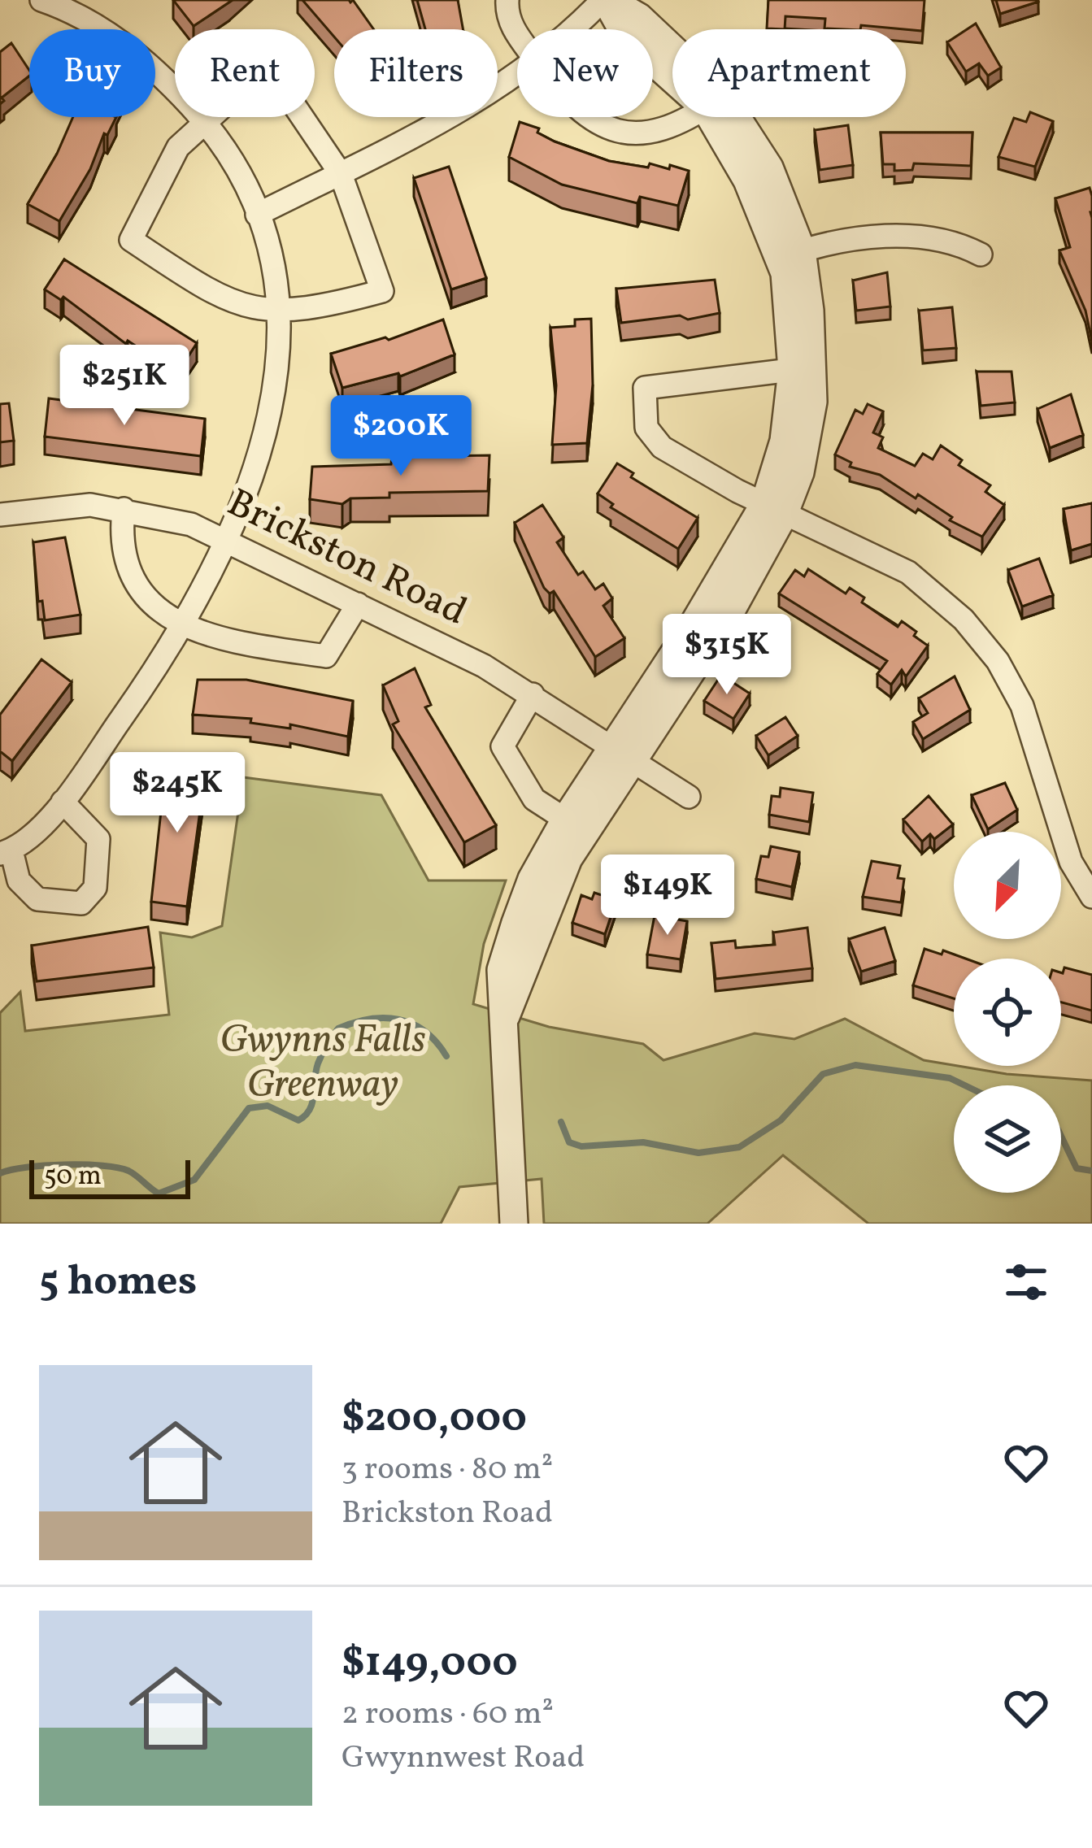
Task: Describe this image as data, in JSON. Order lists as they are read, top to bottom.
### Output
{
  "streets": {
    "street": ["Brickston Road"]
  },
  "parks": ["Gwynns Falls Greenway"],
  "scale_bar": "50 m",
  "north": "bottom left",
  "page": {
    "chip": [
      "Buy",
      "Rent",
      "Filters",
      "New",
      "Apartment"
    ],
    "price": [
      "$251K",
      "$200K",
      "$315K",
      "$245K",
      "$149K"
    ],
    "scale": "50 m",
    "heading": "5 homes",
    "list": [
      {
        "name": "$200,000",
        "note": "3 rooms · 80 m² · Brickston Road"
      },
      {
        "name": "$149,000",
        "note": "2 rooms · 60 m² · Gwynnwest Road"
      }
    ]
  }
}
